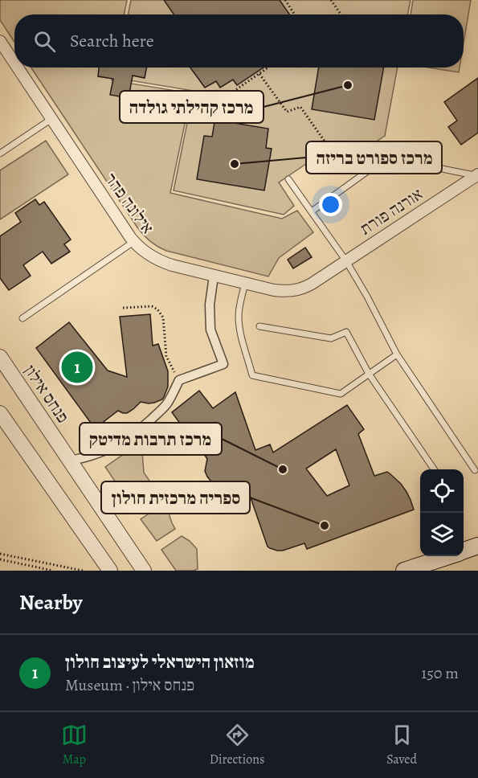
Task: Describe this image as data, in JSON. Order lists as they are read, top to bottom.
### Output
{
  "streets": {
    "street": ["אילונה פהר", "אורנה פורת", "פנחס אילון"]
  },
  "crossings": [
    ["אילונה פהר", "אורנה פורת"]
  ],
  "places": [
    "מרכז קהילתי גולדה",
    "מרכז ספורט בריזה",
    "מרכז תרבות מדיטק",
    "ספריה מרכזית חולון"
  ],
  "page": {
    "search": "Search here",
    "pins": "1",
    "heading": "Nearby",
    "list": [
      {
        "mark": "1",
        "name": "מוזאון הישראלי לעיצוב חולון",
        "note": "Museum · פנחס אילון",
        "value": "150 m"
      }
    ],
    "nav": ["Map", "Directions", "Saved"]
  }
}
